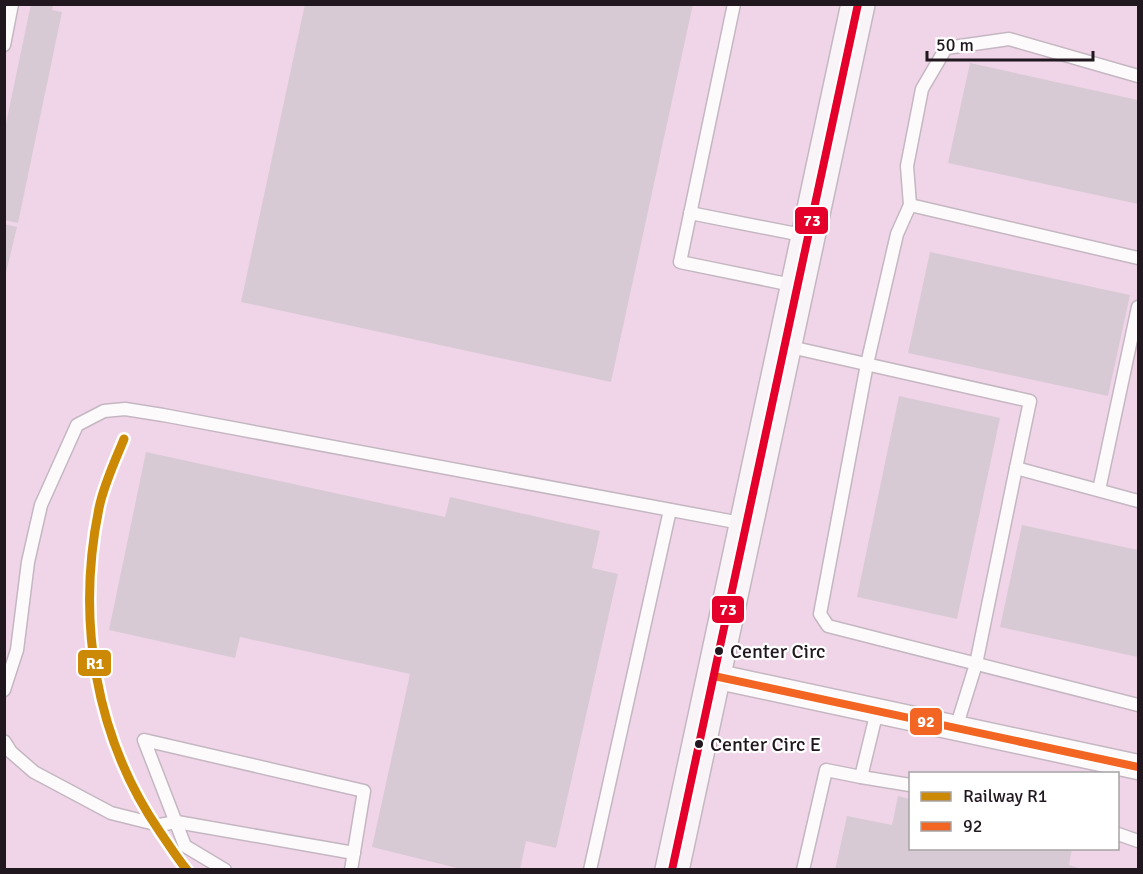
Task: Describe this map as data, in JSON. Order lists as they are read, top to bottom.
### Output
{
  "places": ["Center Circ", "Center Circ E"],
  "lines": ["transit line 73", "rail line R1", "transit line 92"],
  "legend": ["Railway R1", "92"],
  "scale_bar": "50 m"
}
